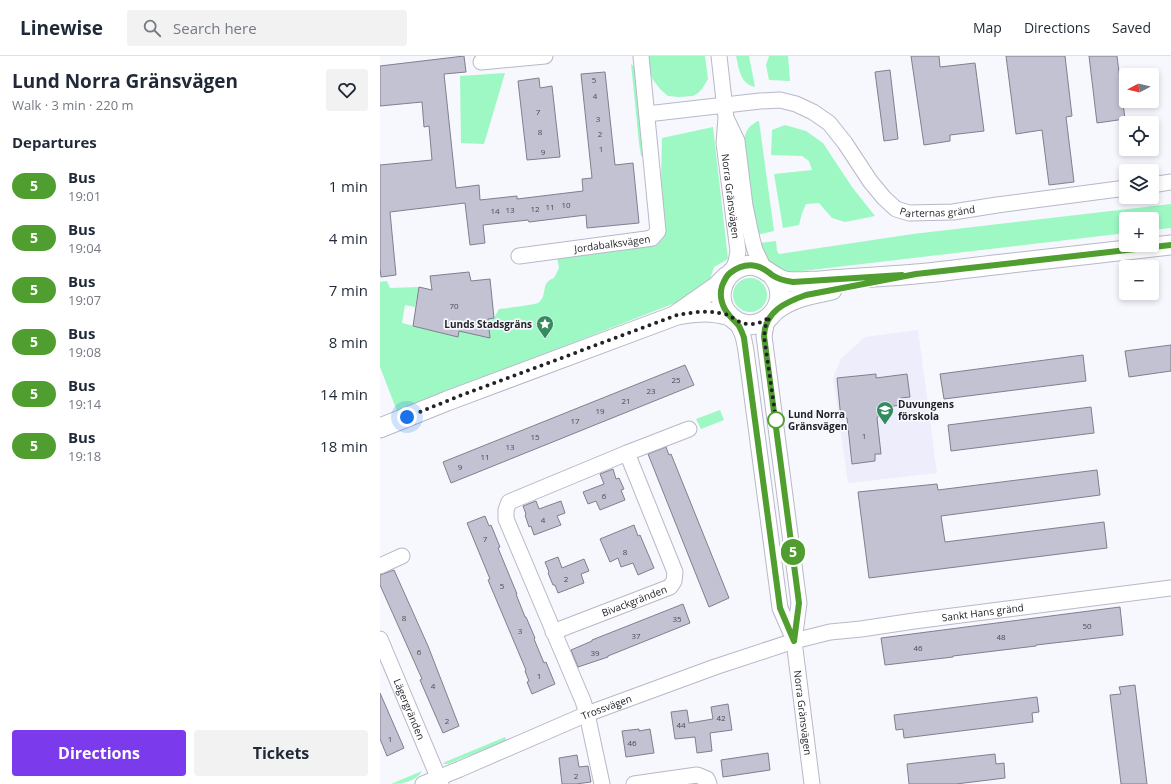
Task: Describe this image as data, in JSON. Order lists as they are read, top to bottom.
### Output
{
  "streets": {
    "street": [
      "Norra Gränsvägen",
      "Parternas gränd",
      "Jordabalksvägen",
      "Bivackgränden",
      "Sankt Hans gränd",
      "Trossvägen",
      "Lägergränden"
    ]
  },
  "crossings": [
    ["Norra Gränsvägen", "Parternas gränd"],
    ["Norra Gränsvägen", "Sankt Hans gränd"],
    ["Norra Gränsvägen", "Trossvägen"],
    ["Sankt Hans gränd", "Trossvägen"],
    ["Trossvägen", "Lägergränden"]
  ],
  "places": {
    "place": ["Lunds Stadsgräns"],
    "other": ["Lund Norra Gränsvägen"],
    "school or university": ["Duvungens förskola"]
  },
  "lines": ["bus line 5"],
  "house_numbers": [
    "5",
    "4",
    "7",
    "3",
    "8",
    "2",
    "1",
    "9",
    "10",
    "11",
    "12",
    "13",
    "14",
    "70",
    "25",
    "23",
    "21",
    "19",
    "17",
    "1",
    "15",
    "13",
    "11",
    "9",
    "6",
    "4",
    "7",
    "8",
    "2",
    "5",
    "8",
    "35",
    "50",
    "3",
    "37",
    "48",
    "46",
    "6",
    "39",
    "1",
    "4",
    "42",
    "2",
    "44",
    "1",
    "46",
    "2"
  ],
  "north": "left",
  "page": {
    "header": "Linewise",
    "search": "Search here",
    "nav": ["Map", "Directions", "Saved"],
    "heading": [
      ["Lund Norra Gränsvägen", "Walk · 3 min · 220 m"],
      "Departures"
    ],
    "on_map": "5",
    "map_buttons": ["+", "−"],
    "list": [
      {
        "mark": "5",
        "name": "Bus",
        "note": "19:01",
        "value": "1 min"
      },
      {
        "mark": "5",
        "name": "Bus",
        "note": "19:04",
        "value": "4 min"
      },
      {
        "mark": "5",
        "name": "Bus",
        "note": "19:07",
        "value": "7 min"
      },
      {
        "mark": "5",
        "name": "Bus",
        "note": "19:08",
        "value": "8 min"
      },
      {
        "mark": "5",
        "name": "Bus",
        "note": "19:14",
        "value": "14 min"
      },
      {
        "mark": "5",
        "name": "Bus",
        "note": "19:18",
        "value": "18 min"
      }
    ],
    "buttons": ["Directions", "Tickets"]
  }
}
